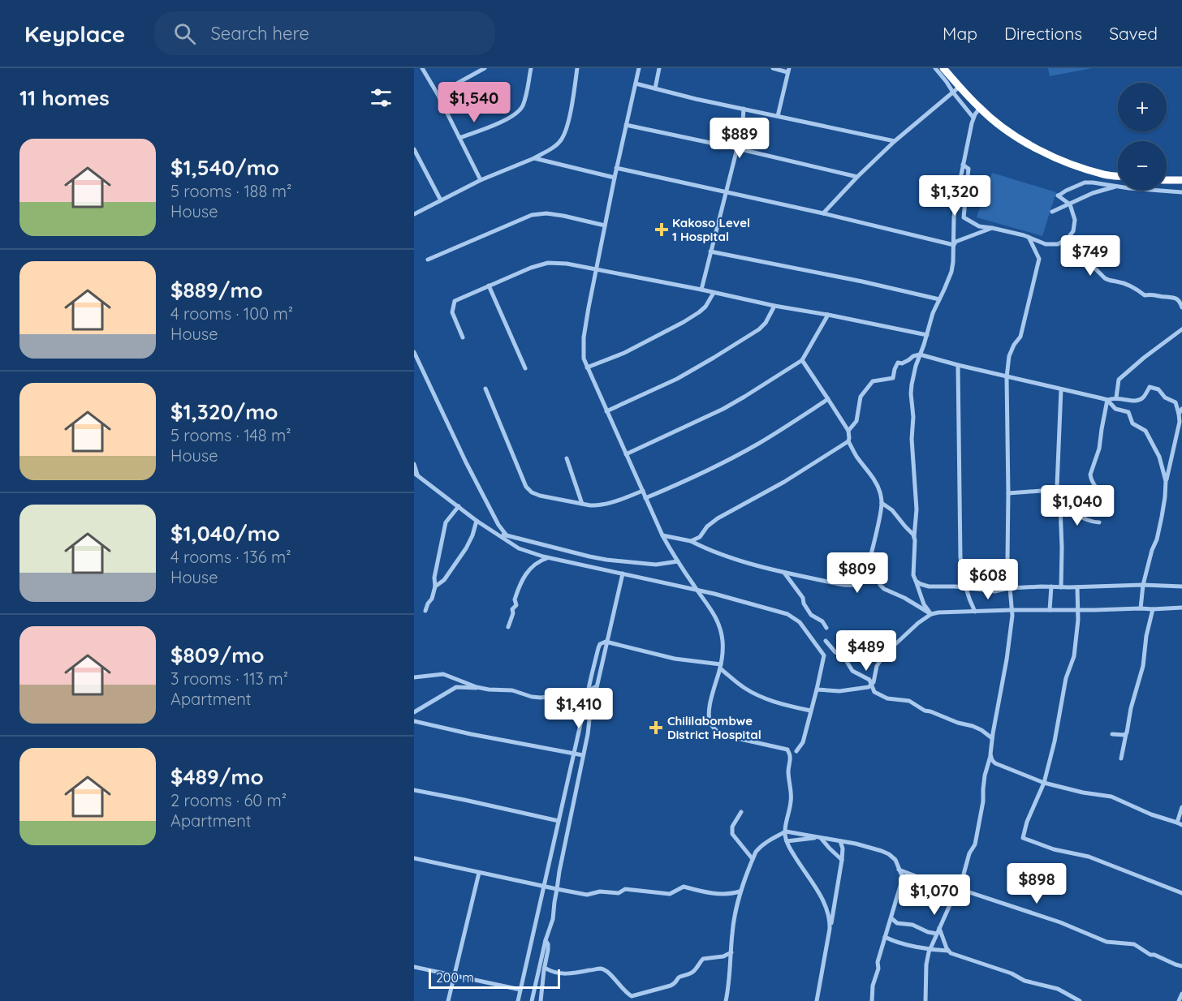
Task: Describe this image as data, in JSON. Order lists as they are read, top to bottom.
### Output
{
  "places": {
    "health": ["Kakoso Level 1 Hospital", "Chililabombwe District Hospital"]
  },
  "scale_bar": "200 m",
  "page": {
    "header": "Keyplace",
    "search": "Search here",
    "nav": ["Map", "Directions", "Saved"],
    "heading": "11 homes",
    "price": [
      "$1,540",
      "$889",
      "$1,320",
      "$749",
      "$1,040",
      "$809",
      "$608",
      "$489",
      "$1,410",
      "$898",
      "$1,070"
    ],
    "map_buttons": ["+", "−"],
    "list": [
      {
        "name": "$1,540/mo",
        "note": "5 rooms · 188 m² · House"
      },
      {
        "name": "$889/mo",
        "note": "4 rooms · 100 m² · House"
      },
      {
        "name": "$1,320/mo",
        "note": "5 rooms · 148 m² · House"
      },
      {
        "name": "$1,040/mo",
        "note": "4 rooms · 136 m² · House"
      },
      {
        "name": "$809/mo",
        "note": "3 rooms · 113 m² · Apartment"
      },
      {
        "name": "$489/mo",
        "note": "2 rooms · 60 m² · Apartment"
      }
    ],
    "scale": "200 m"
  }
}
